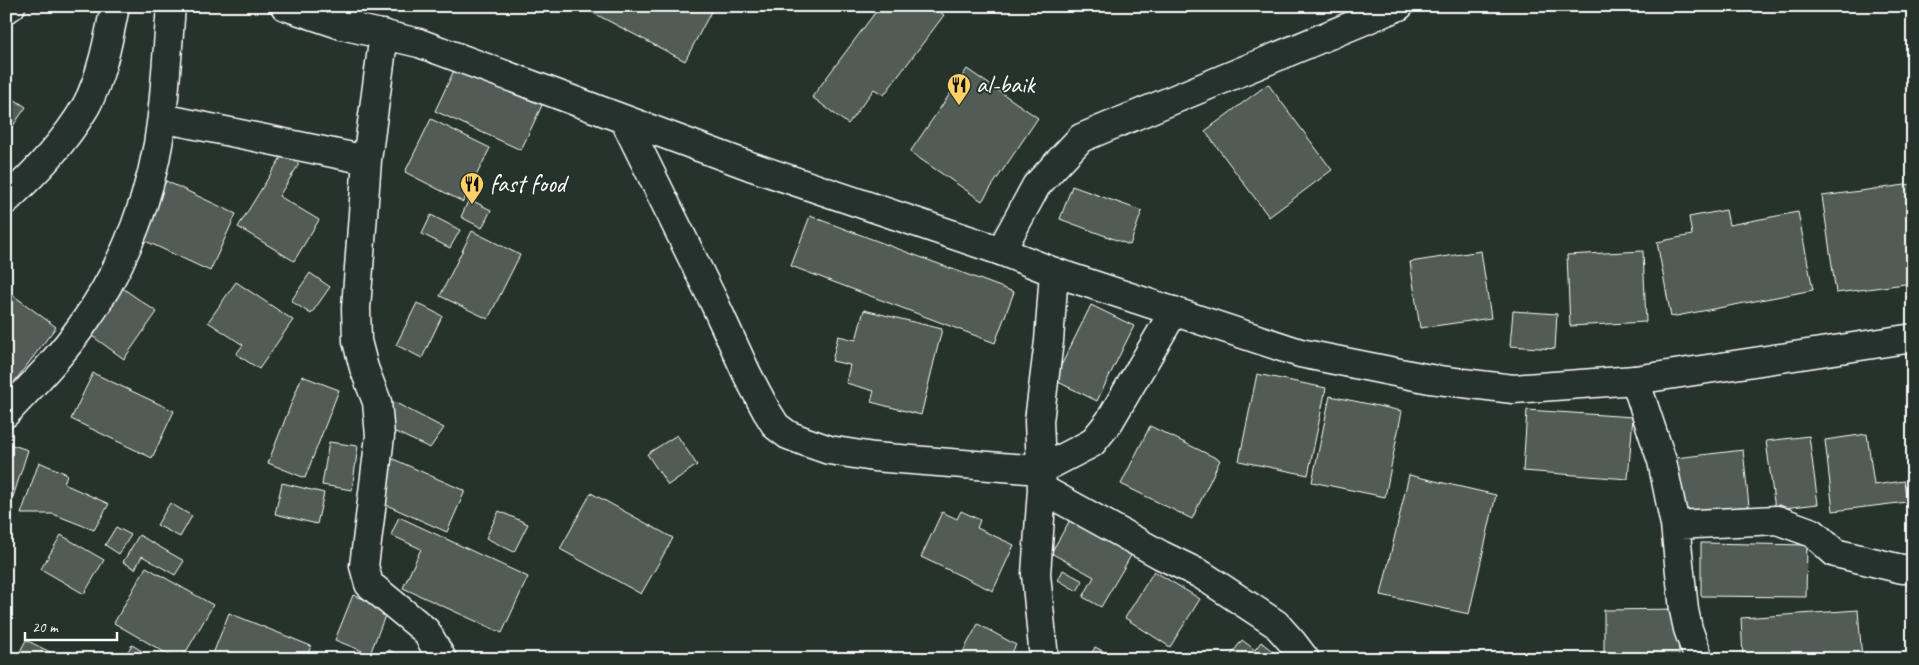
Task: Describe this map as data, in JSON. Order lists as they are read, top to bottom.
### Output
{
  "places": {
    "restaurant": ["al-baik", "fast food"]
  },
  "scale_bar": "20 m"
}
